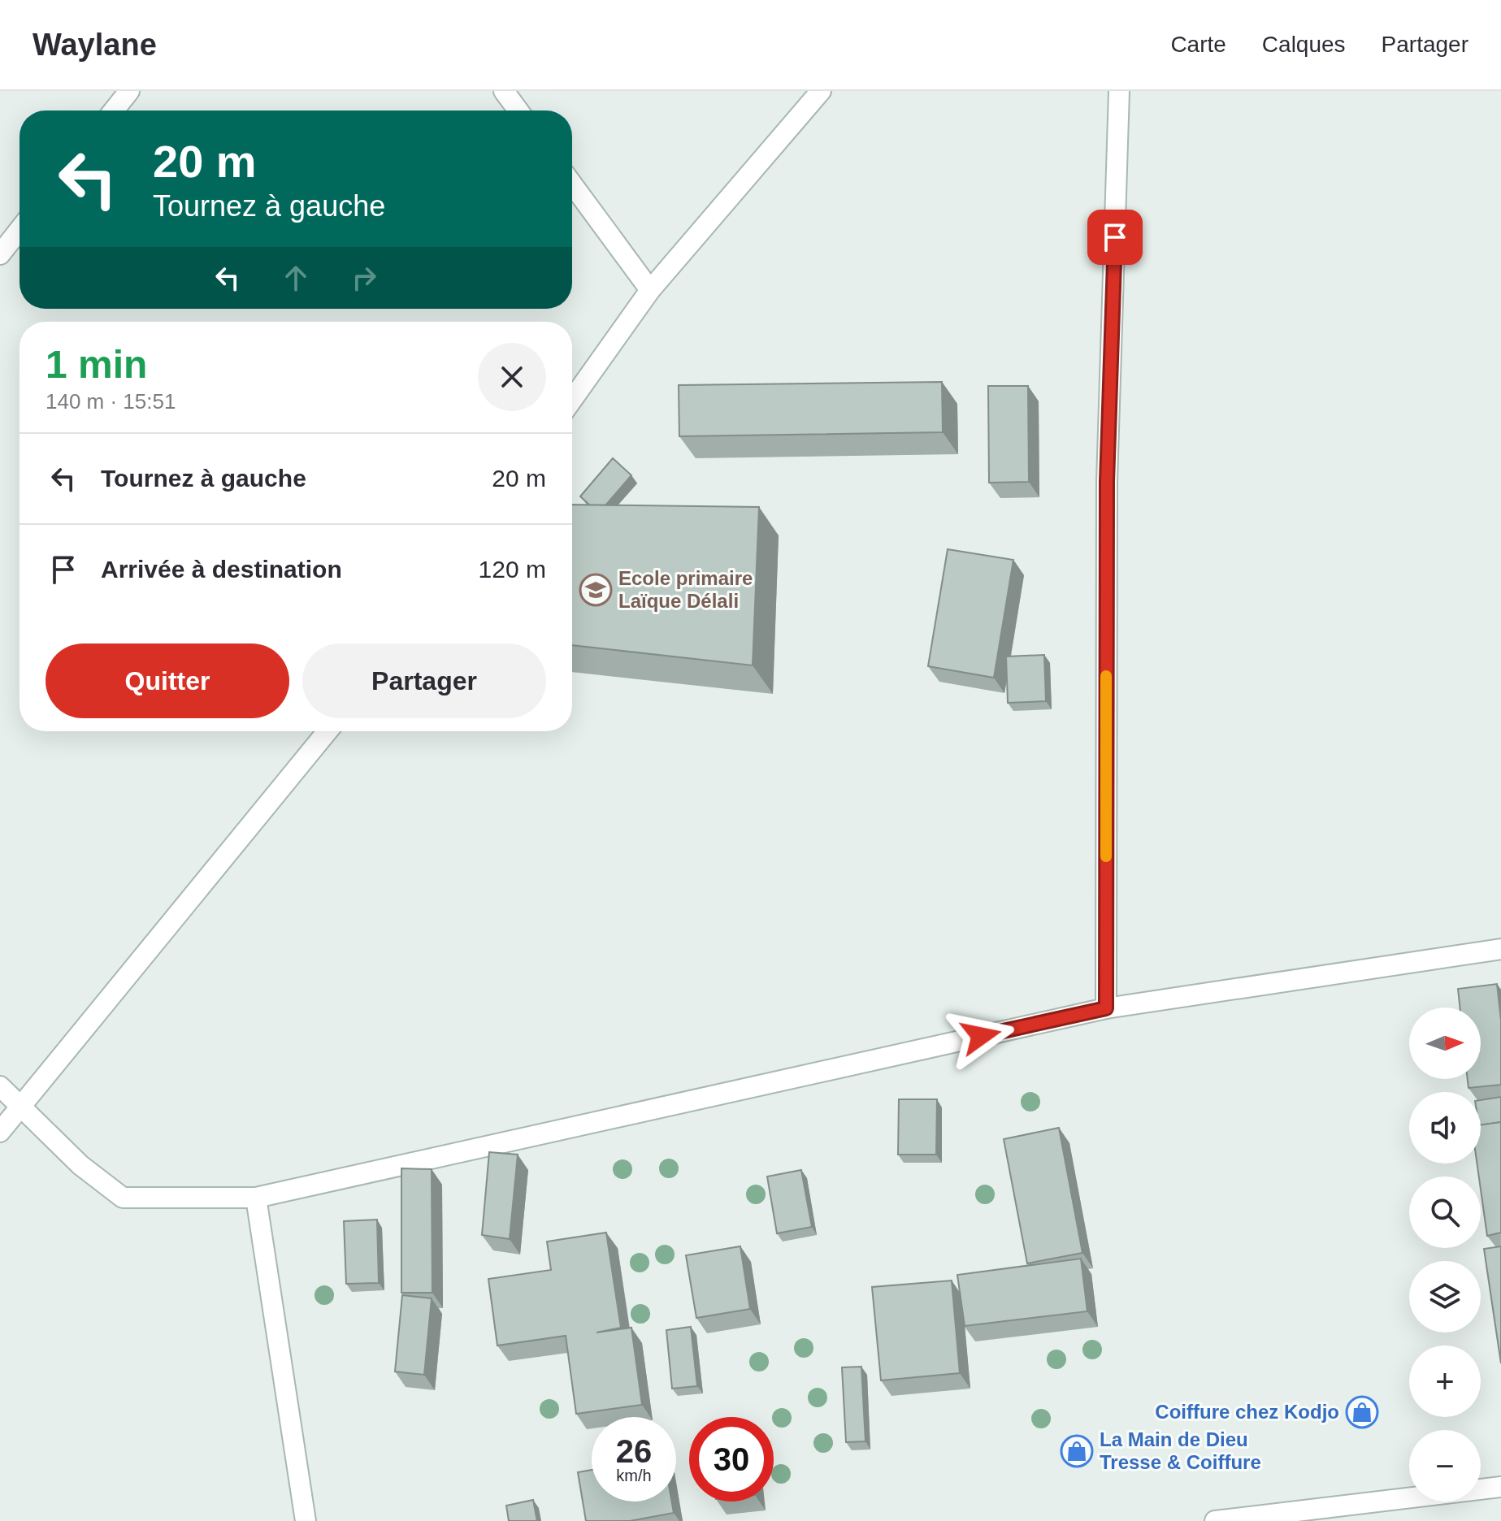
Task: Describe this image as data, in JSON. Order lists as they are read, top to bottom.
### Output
{
  "places": {
    "school or university": ["Ecole primaire Laïque Délali"],
    "shop": ["Coiffure chez Kodjo", "La Main de Dieu Tresse & Coiffure"]
  },
  "north": "right",
  "page": {
    "header": "Waylane",
    "nav": ["Carte", "Calques", "Partager"],
    "turn": ["20 m", "Tournez à gauche"],
    "heading": ["1 min", "140 m · 15:51"],
    "list": [
      {
        "name": "Tournez à gauche",
        "value": "20 m"
      },
      {
        "name": "Arrivée à destination",
        "value": "120 m"
      }
    ],
    "buttons": ["Quitter", "Partager"],
    "map_buttons": ["+", "−"],
    "speed": "26 km/h",
    "limit": "30"
  }
}
